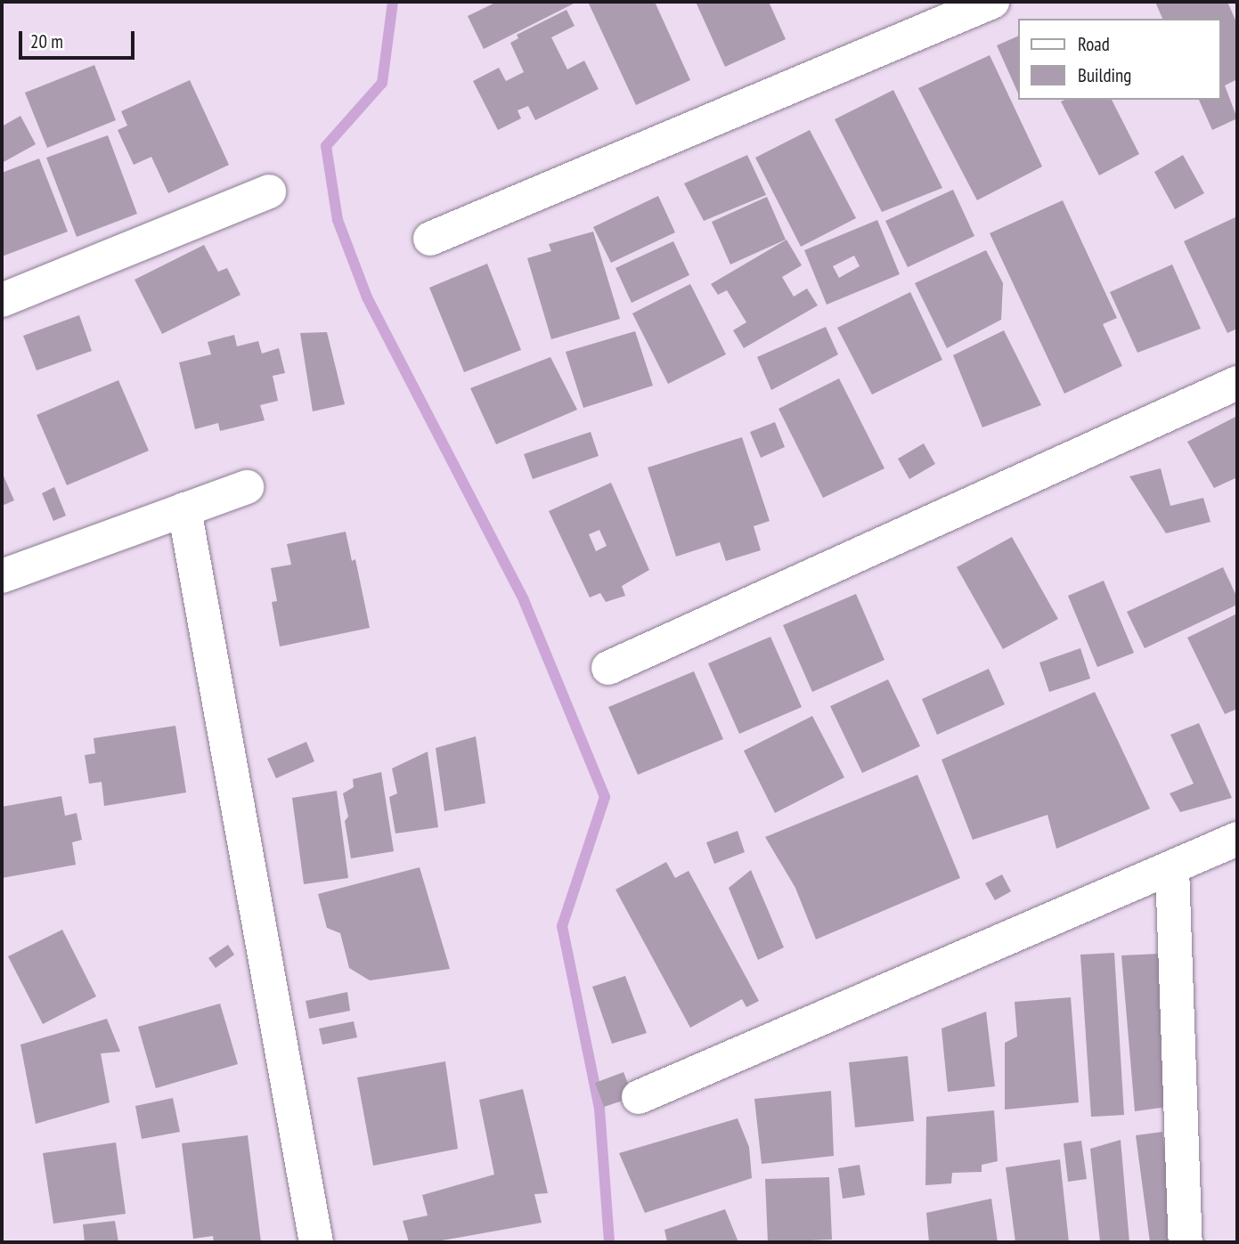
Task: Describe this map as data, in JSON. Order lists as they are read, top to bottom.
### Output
{
  "legend": ["Road", "Building"],
  "scale_bar": "20 m"
}
